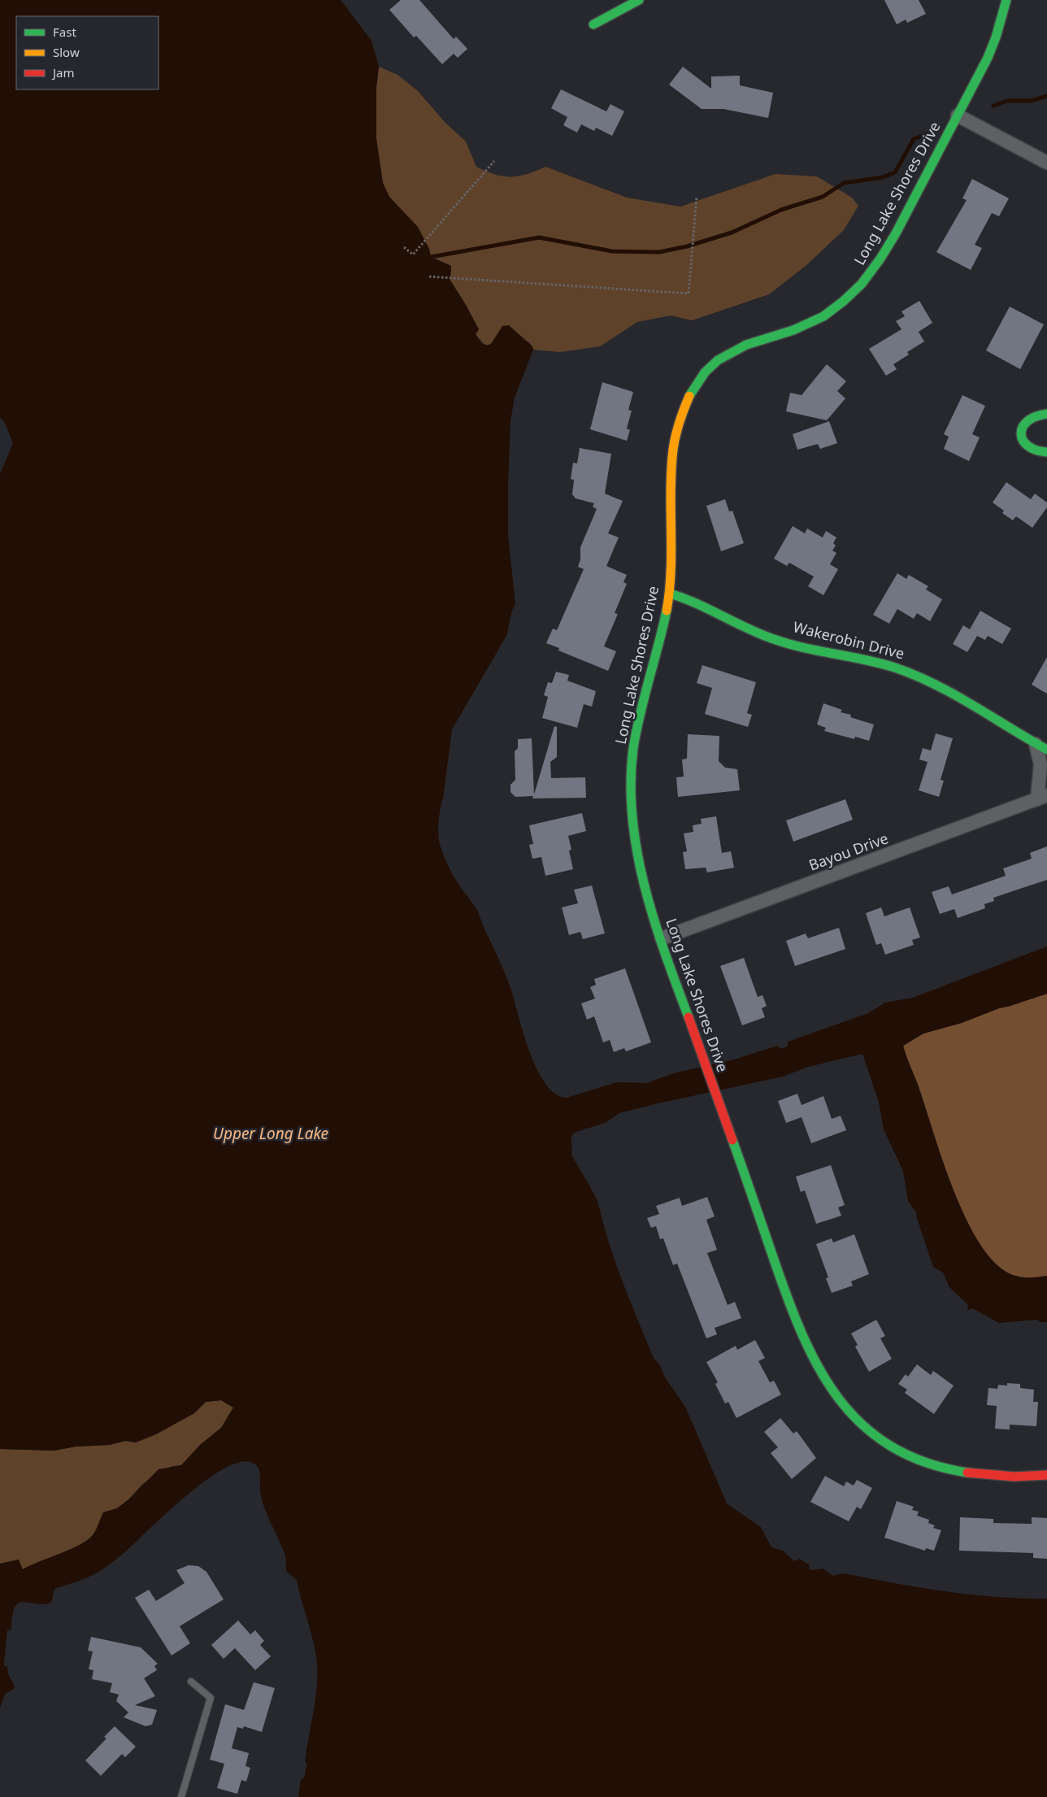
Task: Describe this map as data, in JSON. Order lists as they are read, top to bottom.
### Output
{
  "streets": {
    "street": ["Long Lake Shores Drive", "Wakerobin Drive", "Bayou Drive"]
  },
  "crossings": [
    ["Long Lake Shores Drive", "Wakerobin Drive"],
    ["Long Lake Shores Drive", "Bayou Drive"],
    ["Wakerobin Drive", "Bayou Drive"]
  ],
  "water": ["Upper Long Lake"],
  "legend": ["Fast", "Slow", "Jam"]
}
